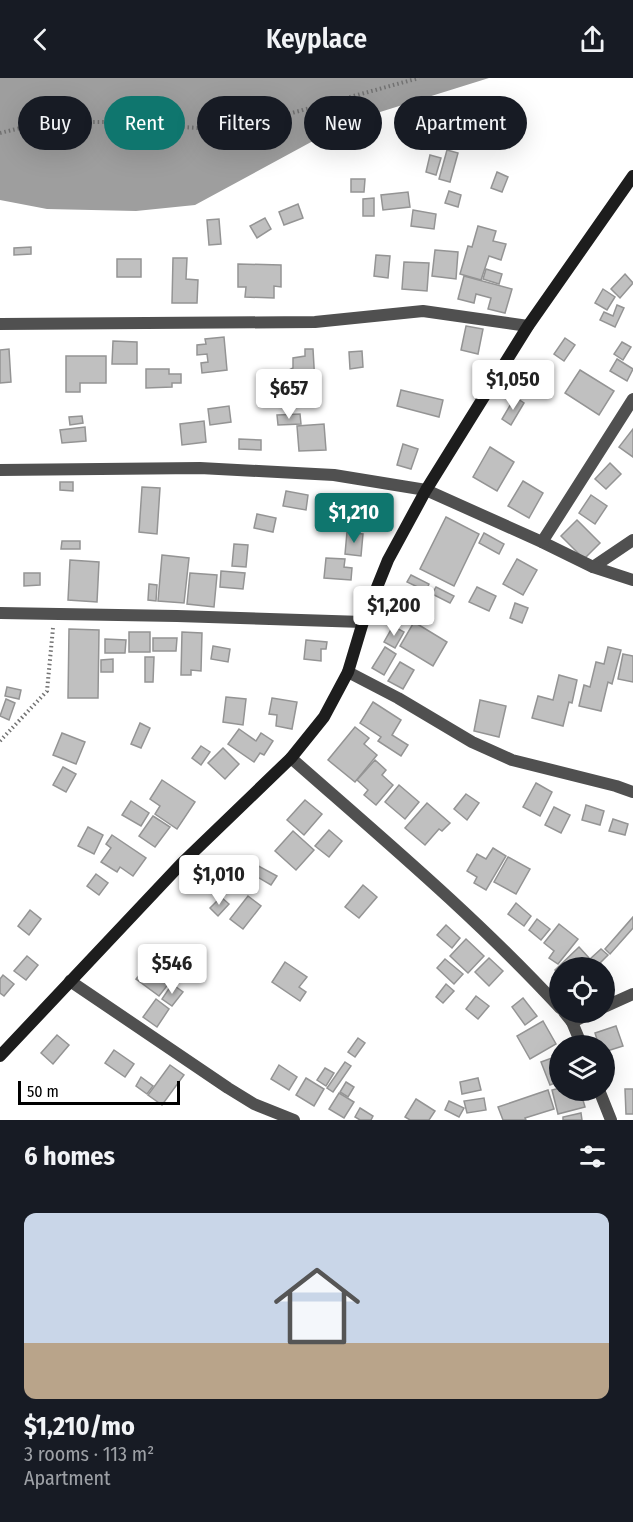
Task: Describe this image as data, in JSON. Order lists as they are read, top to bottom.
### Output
{
  "scale_bar": "50 m",
  "page": {
    "header": "Keyplace",
    "chip": [
      "Buy",
      "Rent",
      "Filters",
      "New",
      "Apartment"
    ],
    "price": [
      "$1,050",
      "$657",
      "$1,210",
      "$1,200",
      "$1,010",
      "$546"
    ],
    "scale": "50 m",
    "heading": "6 homes",
    "list": [
      {
        "name": "$1,210/mo",
        "note": "3 rooms · 113 m² · Apartment"
      }
    ]
  }
}
